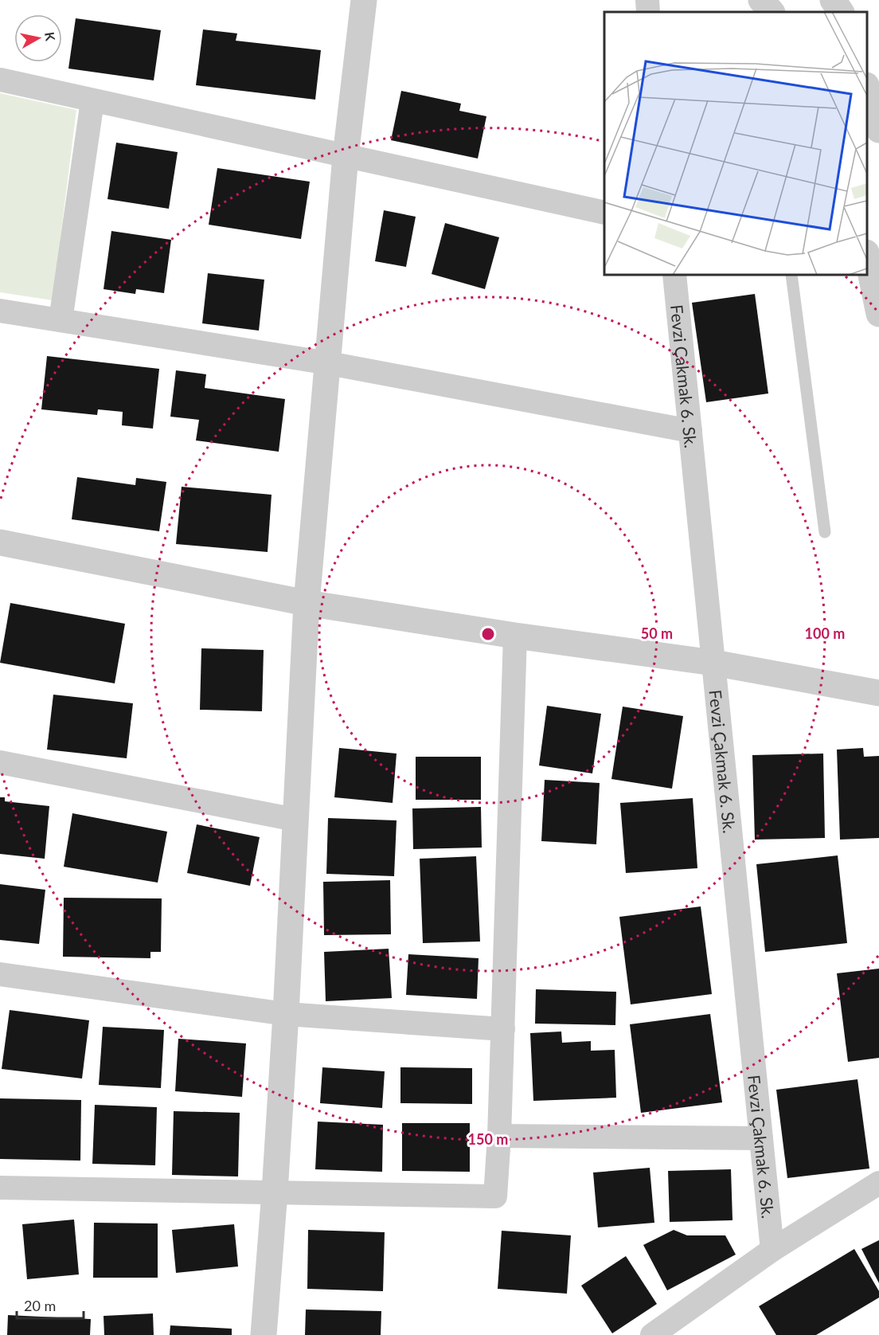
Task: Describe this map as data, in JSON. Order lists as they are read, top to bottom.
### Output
{
  "streets": {
    "street": ["Fevzi Çakmak 6. Sk."]
  },
  "scale_bar": "20 m",
  "north": "right",
  "rings": ["50 m", "100 m", "150 m"]
}
